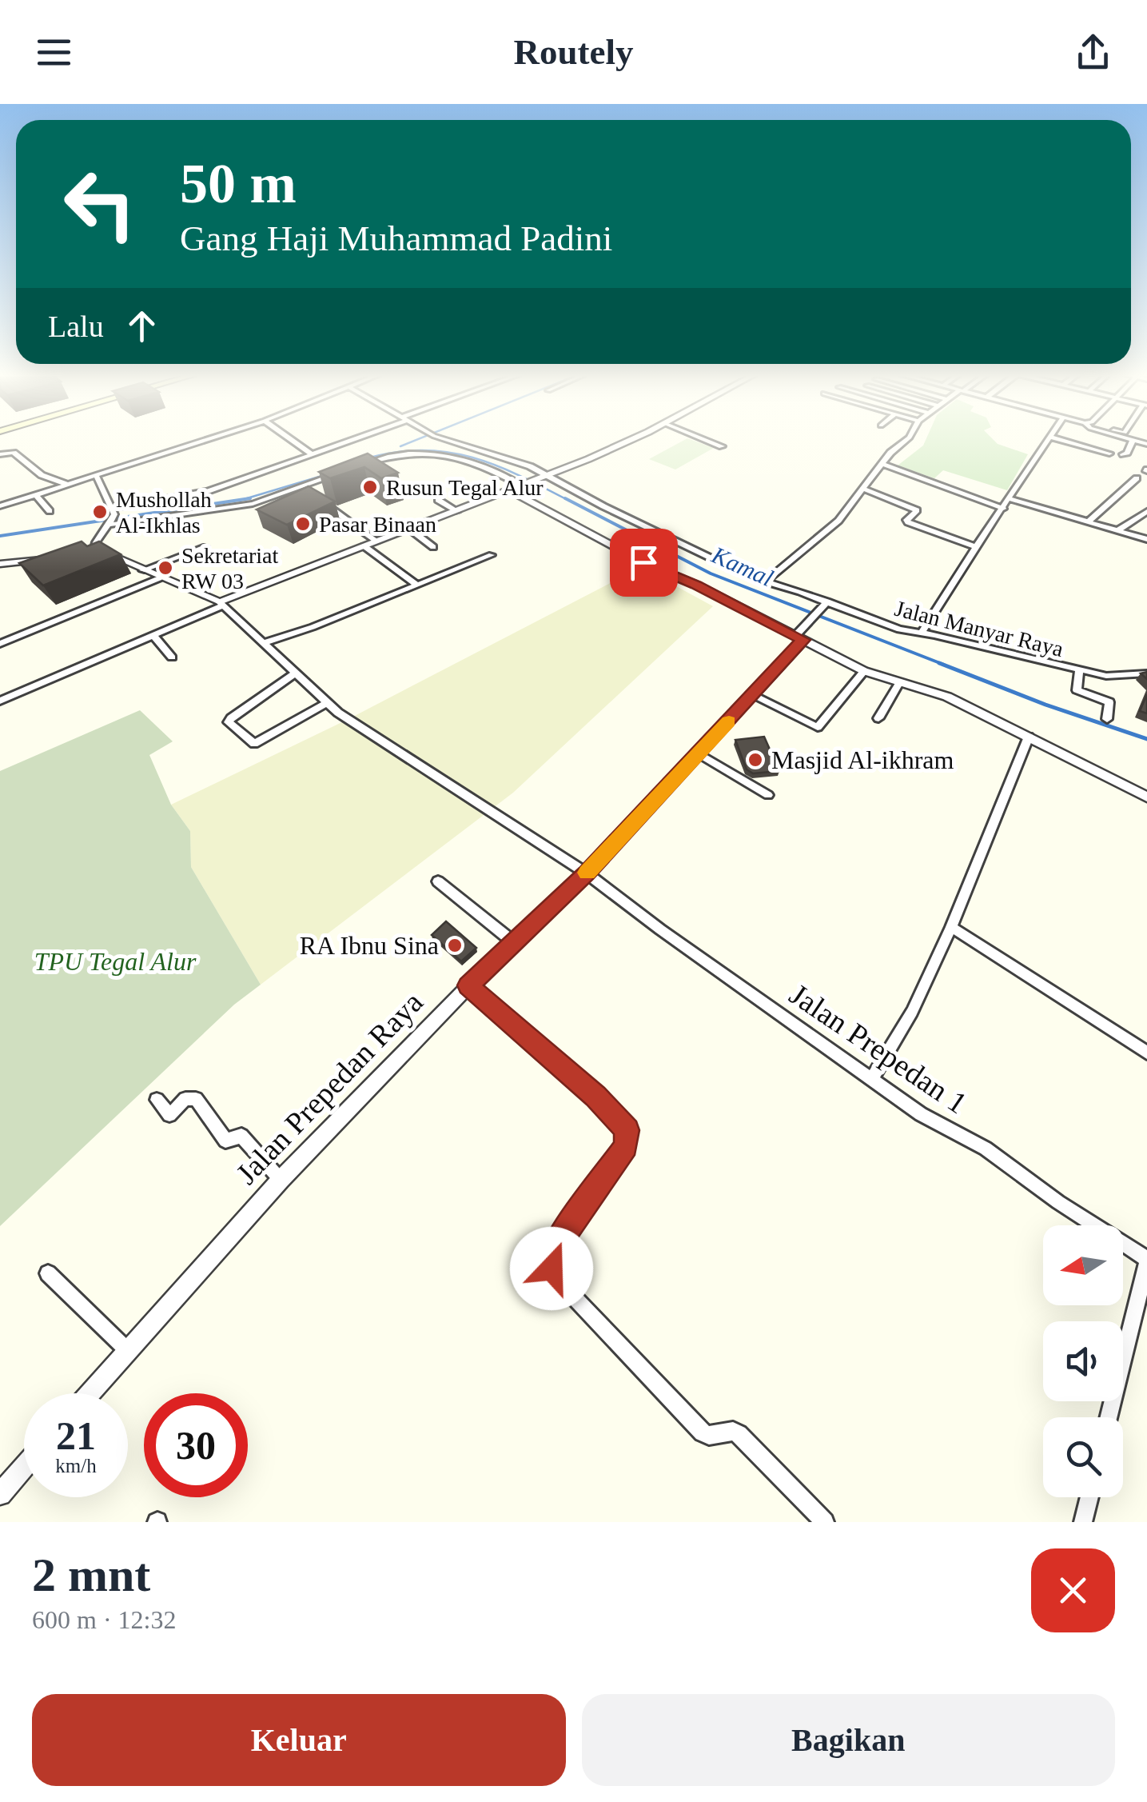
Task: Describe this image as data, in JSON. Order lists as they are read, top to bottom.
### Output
{
  "streets": {
    "street": ["Jalan Manyar Raya", "Jalan Prepedan 1", "Jalan Prepedan Raya"]
  },
  "crossings": [
    ["Jalan Prepedan 1", "Jalan Prepedan Raya"]
  ],
  "water": ["Kamal"],
  "parks": ["TPU Tegal Alur"],
  "places": [
    "Rusun Tegal Alur",
    "Mushollah Al-Ikhlas",
    "Pasar Binaan",
    "Sekretariat RW 03",
    "Masjid Al-ikhram",
    "RA Ibnu Sina"
  ],
  "north": "left",
  "page": {
    "header": "Routely",
    "turn": ["50 m", "Gang Haji Muhammad Padini"],
    "then": "Lalu",
    "speed": "21 km/h",
    "limit": "30",
    "heading": ["2 mnt", "600 m · 12:32"],
    "buttons": ["Keluar", "Bagikan"]
  }
}
